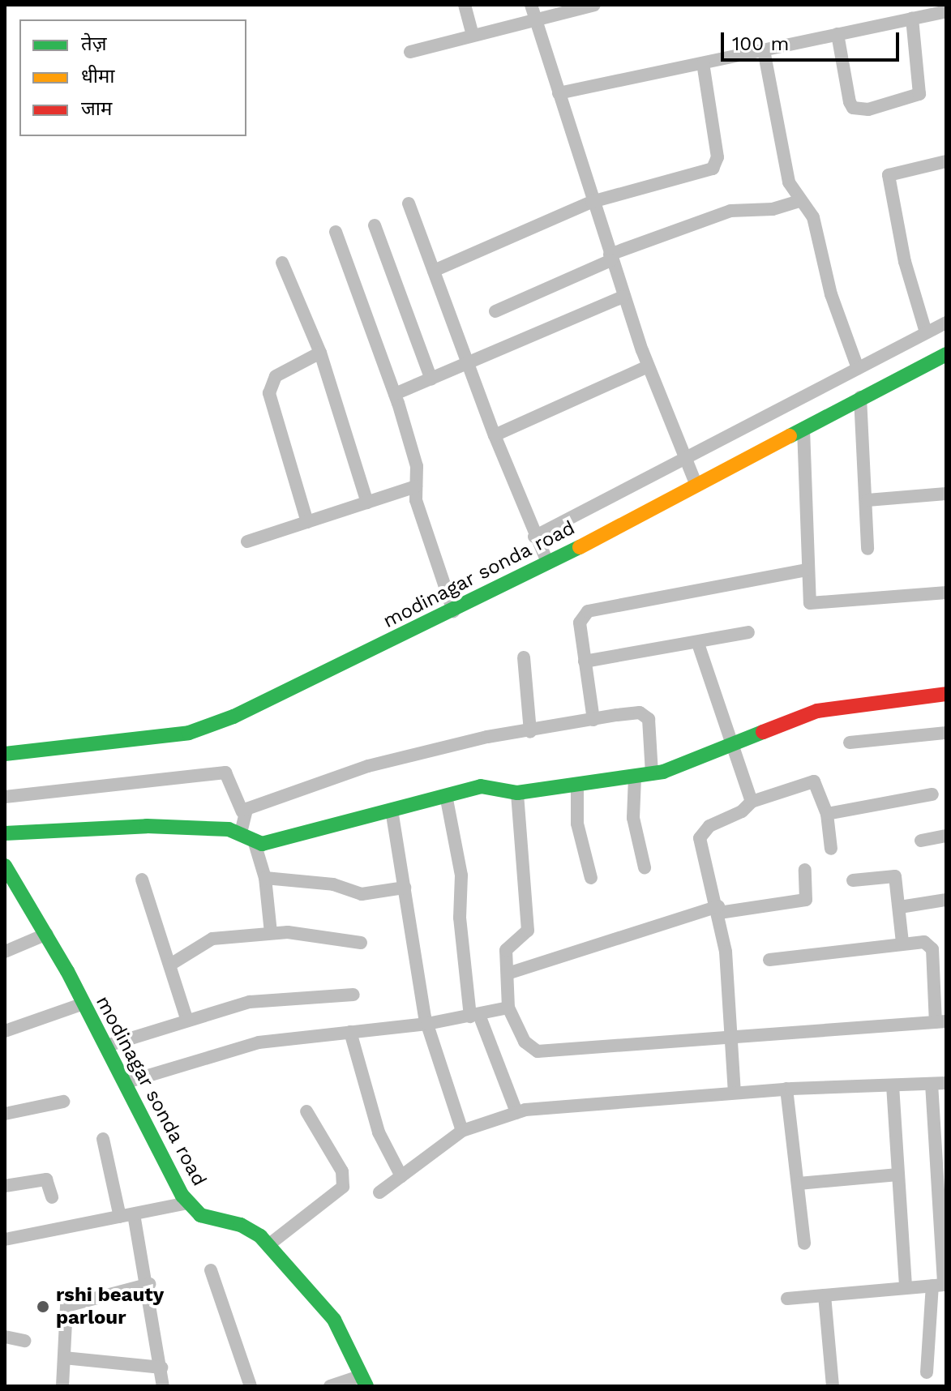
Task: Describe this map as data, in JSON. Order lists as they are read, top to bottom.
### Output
{
  "streets": {
    "street": ["modinagar sonda road"]
  },
  "places": ["rshi beauty parlour"],
  "legend": ["तेज़", "धीमा", "जाम"],
  "scale_bar": "100 m"
}
